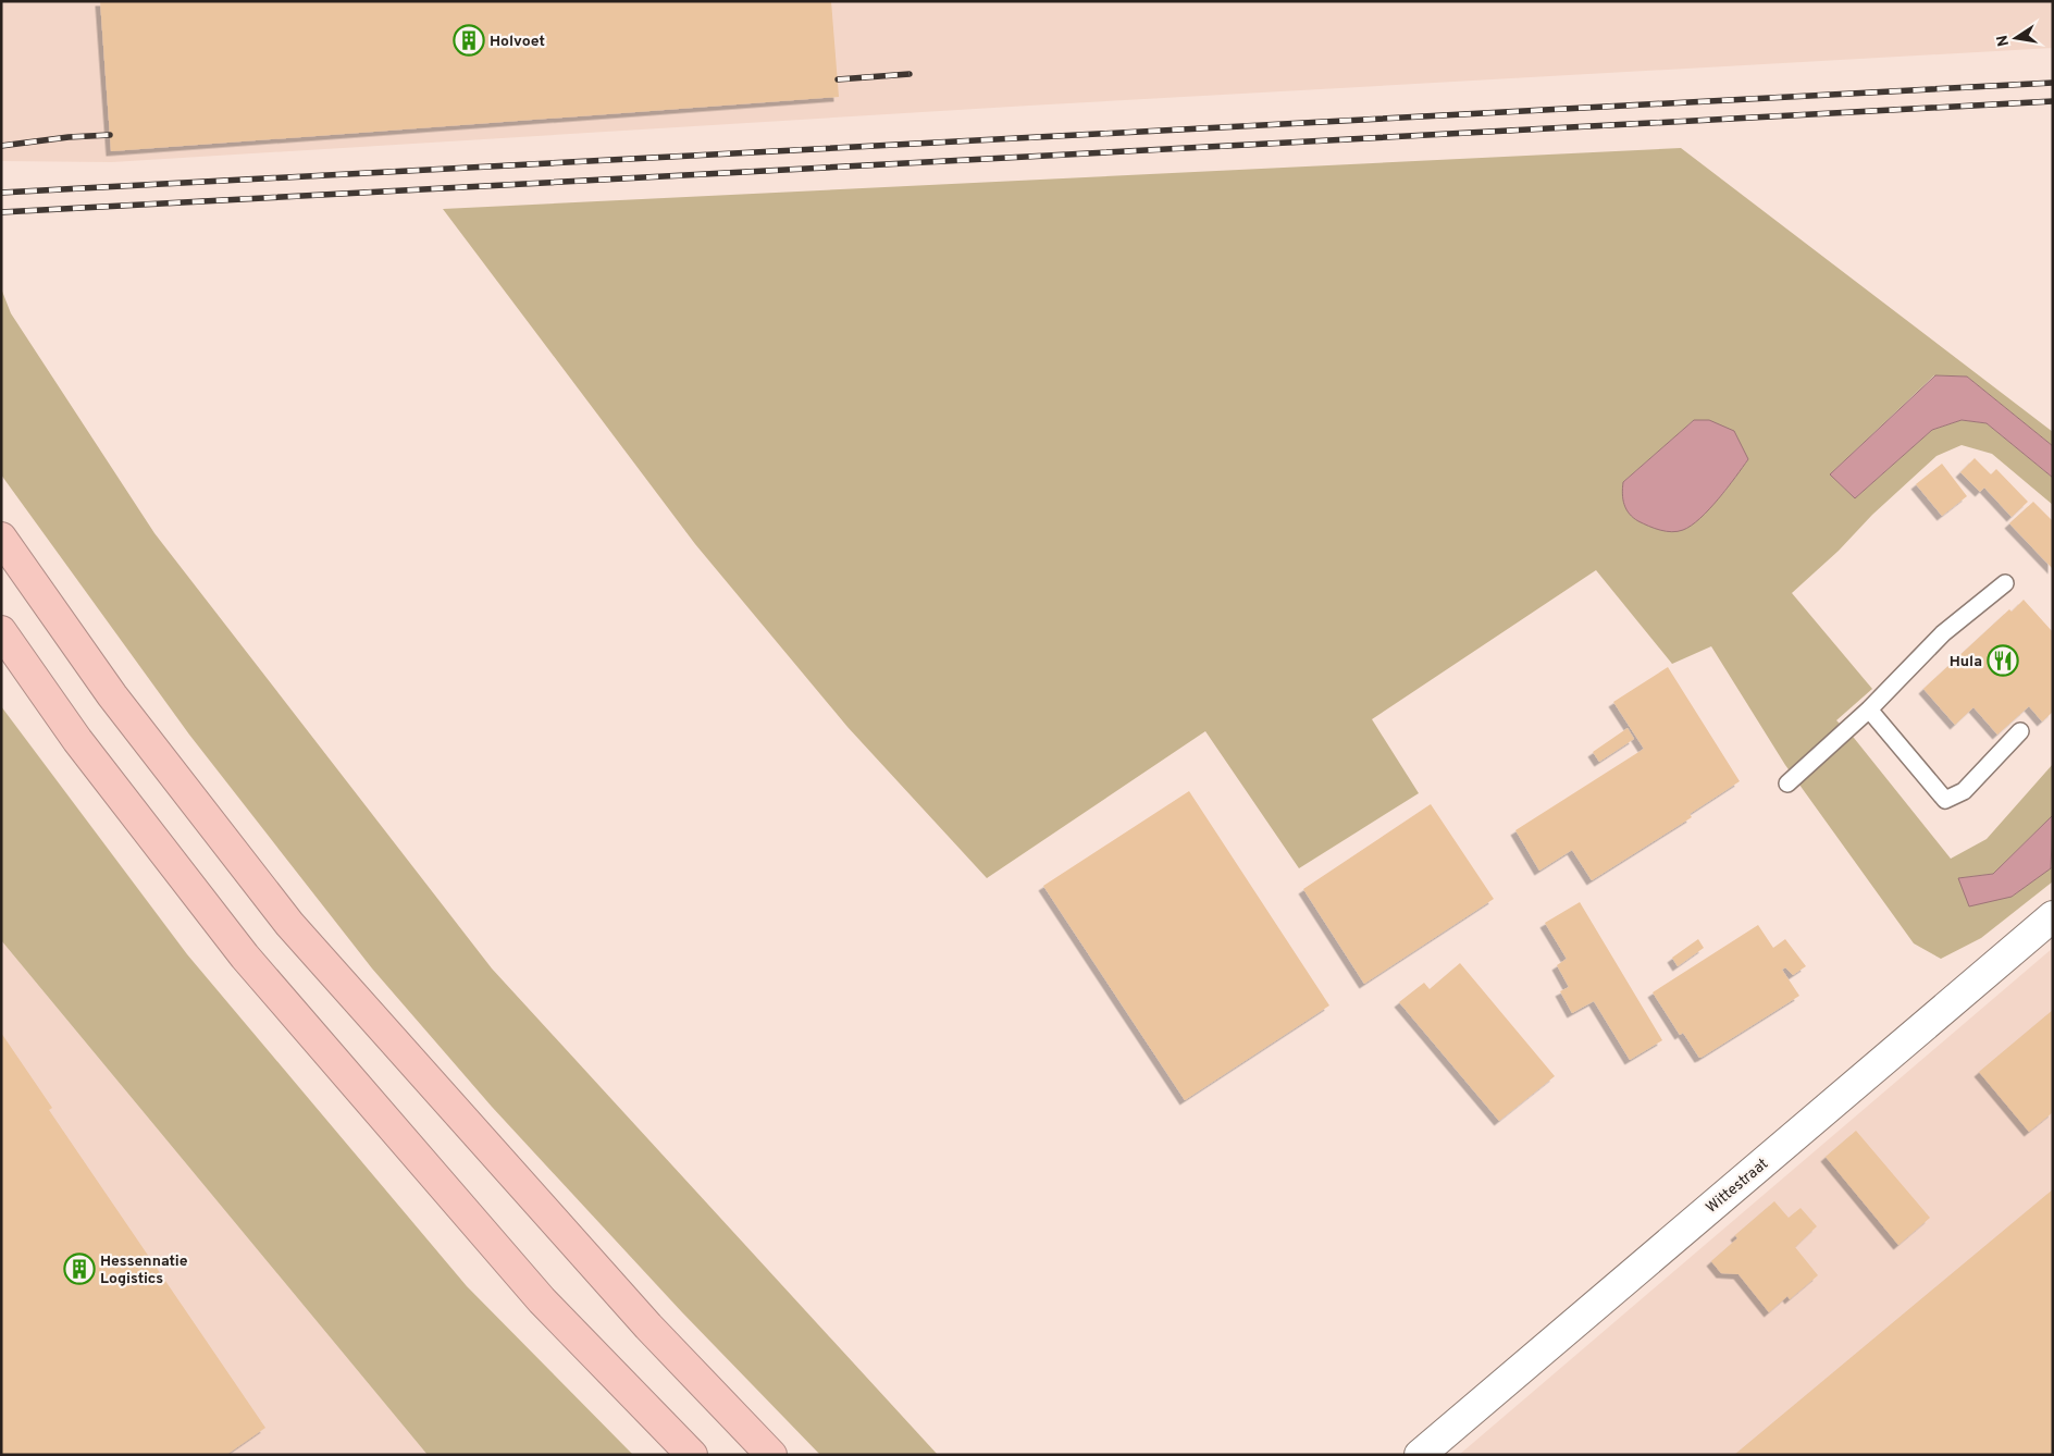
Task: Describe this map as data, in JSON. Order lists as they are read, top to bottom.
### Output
{
  "streets": {
    "street": ["Wittestraat"]
  },
  "places": {
    "building": ["Holvoet", "Hessennatie Logistics"],
    "restaurant": ["Hula"]
  },
  "north": "left"
}
